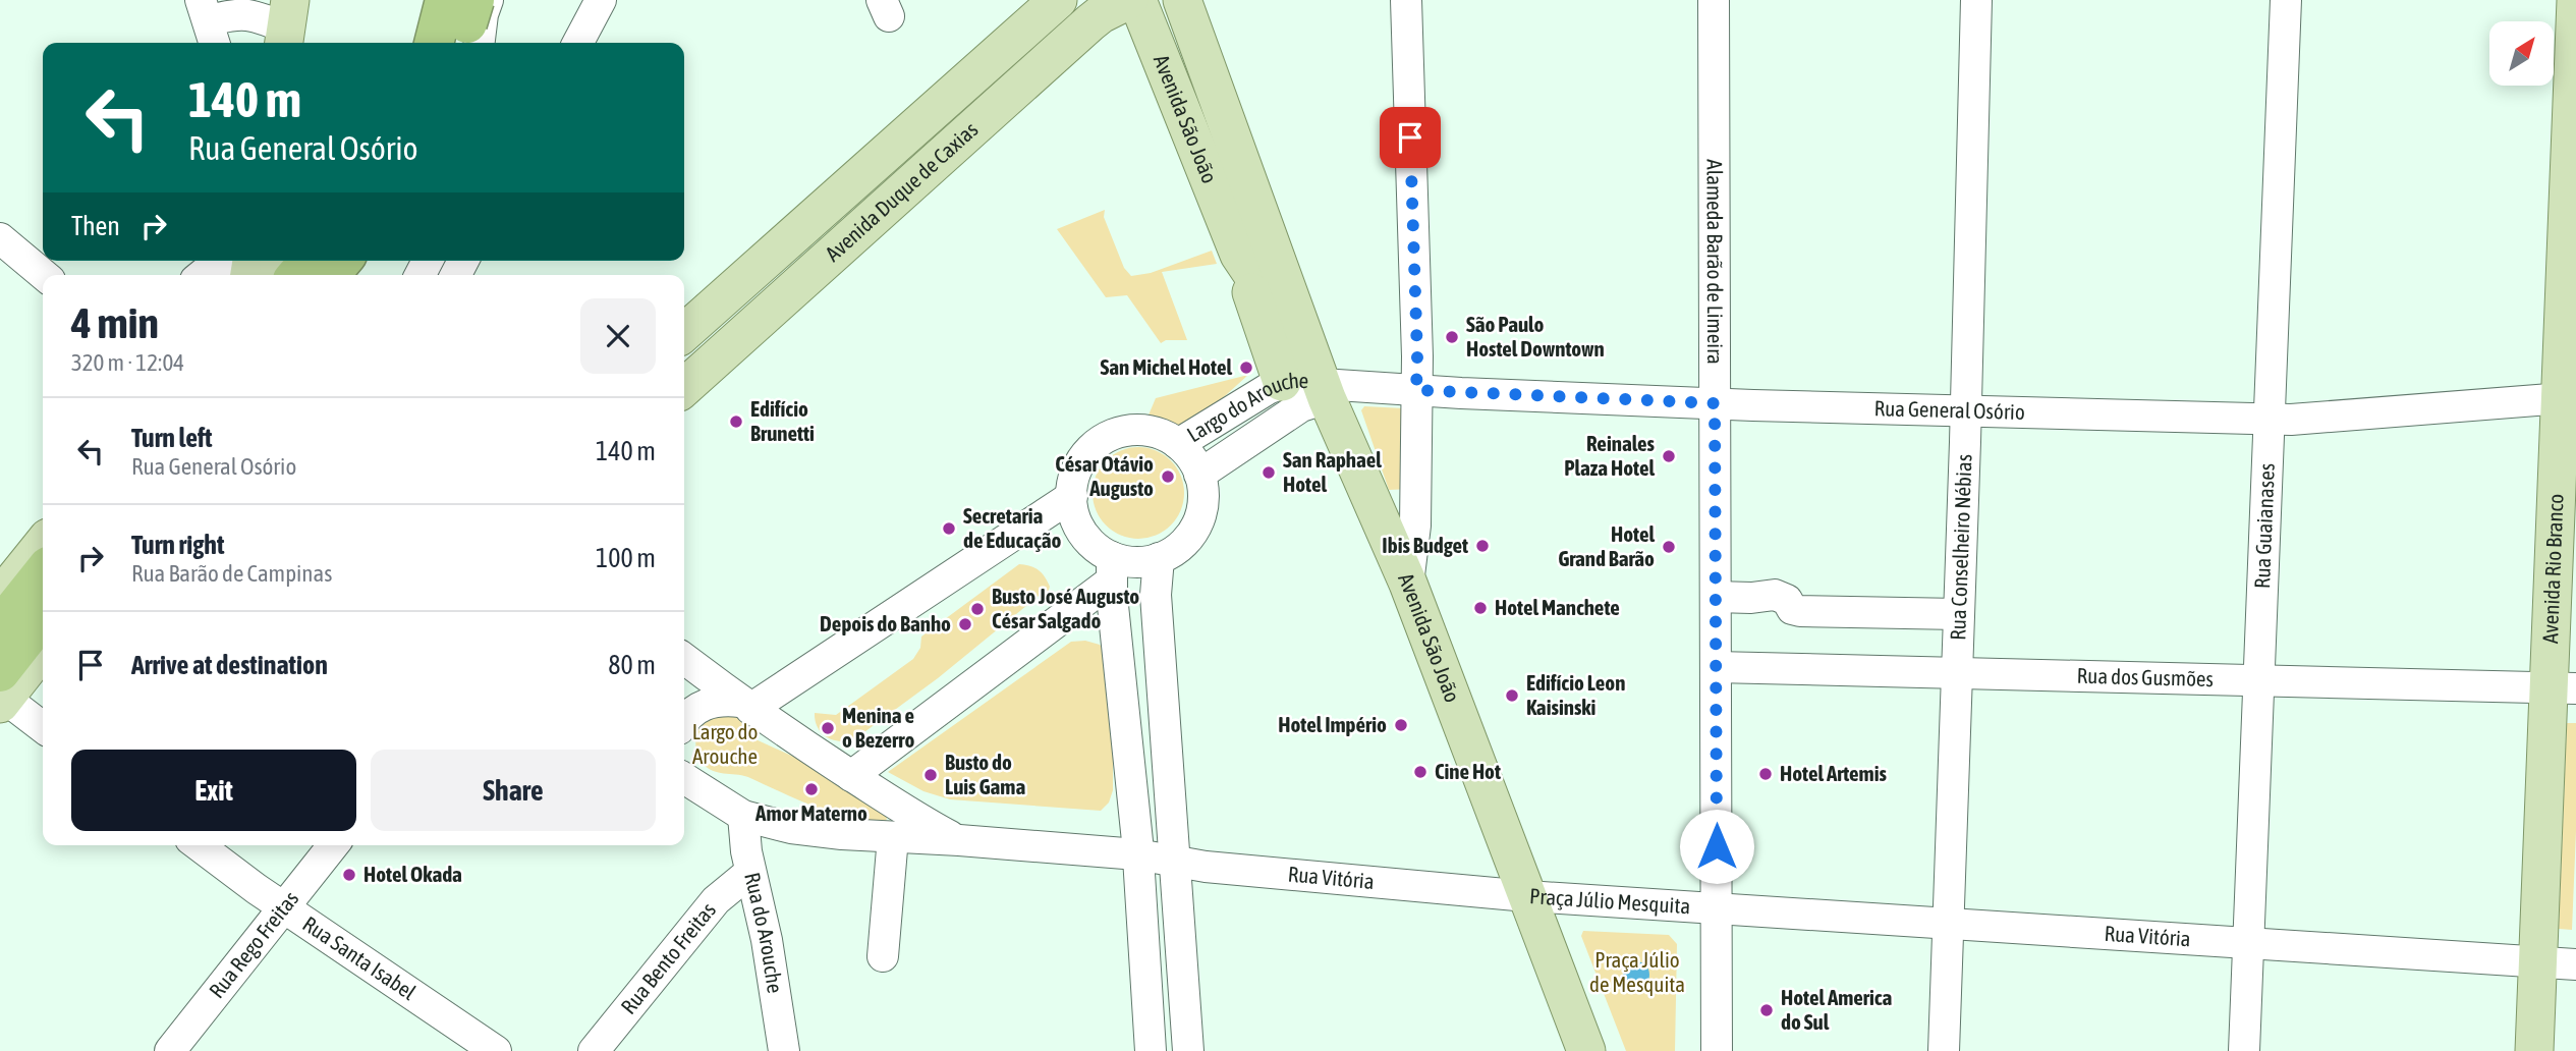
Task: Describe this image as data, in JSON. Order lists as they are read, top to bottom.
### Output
{
  "streets": {
    "main road": [
      "Avenida São João",
      "Avenida Duque de Caxias",
      "Avenida Rio Branco",
      "Praça Júlio Mesquita"
    ],
    "street": [
      "Alameda Barão de Limeira",
      "Rua General Osório",
      "Largo do Arouche",
      "Rua Guaianases",
      "Rua Conselheiro Nébias",
      "Rua dos Gusmões",
      "Rua Vitória",
      "Rua do Arouche",
      "Rua Rego Freitas",
      "Rua Santa Isabel",
      "Rua Bento Freitas"
    ]
  },
  "crossings": [
    ["Avenida São João", "Rua General Osório"],
    ["Avenida São João", "Largo do Arouche"],
    ["Avenida São João", "Rua Vitória"],
    ["Avenida São João", "Praça Júlio Mesquita"],
    ["Alameda Barão de Limeira", "Rua General Osório"],
    ["Alameda Barão de Limeira", "Rua dos Gusmões"],
    ["Alameda Barão de Limeira", "Rua Vitória"],
    ["Alameda Barão de Limeira", "Praça Júlio Mesquita"],
    ["Rua General Osório", "Largo do Arouche"],
    ["Rua General Osório", "Rua Guaianases"],
    ["Rua General Osório", "Rua Conselheiro Nébias"],
    ["Rua General Osório", "Avenida Rio Branco"],
    ["Rua Guaianases", "Rua dos Gusmões"],
    ["Rua Guaianases", "Rua Vitória"],
    ["Rua Conselheiro Nébias", "Rua dos Gusmões"],
    ["Rua Conselheiro Nébias", "Rua Vitória"],
    ["Avenida Rio Branco", "Rua dos Gusmões"],
    ["Avenida Rio Branco", "Rua Vitória"],
    ["Rua Vitória", "Praça Júlio Mesquita"],
    ["Rua do Arouche", "Rua Bento Freitas"],
    ["Rua Rego Freitas", "Rua Santa Isabel"]
  ],
  "parks": ["Largo do Arouche", "Praça Júlio de Mesquita"],
  "places": [
    "São Paulo Hostel Downtown",
    "San Michel Hotel",
    "Edifício Brunetti",
    "Reinales Plaza Hotel",
    "San Raphael Hotel",
    "César Otávio Augusto",
    "Secretaria de Educação",
    "Ibis Budget",
    "Hotel Grand Barão",
    "Hotel Manchete",
    "Busto José Augusto César Salgado",
    "Depois do Banho",
    "Edifício Leon Kaisinski",
    "Hotel Império",
    "Menina e o Bezerro",
    "Cine Hot",
    "Hotel Artemis",
    "Busto do Luis Gama",
    "Amor Materno",
    "Hotel Okada",
    "Hotel America do Sul"
  ],
  "north": "top right",
  "page": {
    "turn": ["140 m", "Rua General Osório"],
    "then": "Then",
    "heading": ["4 min", "320 m · 12:04"],
    "list": [
      {
        "name": "Turn left",
        "note": "Rua General Osório",
        "value": "140 m"
      },
      {
        "name": "Turn right",
        "note": "Rua Barão de Campinas",
        "value": "100 m"
      },
      {
        "name": "Arrive at destination",
        "value": "80 m"
      }
    ],
    "buttons": ["Exit", "Share"]
  }
}
